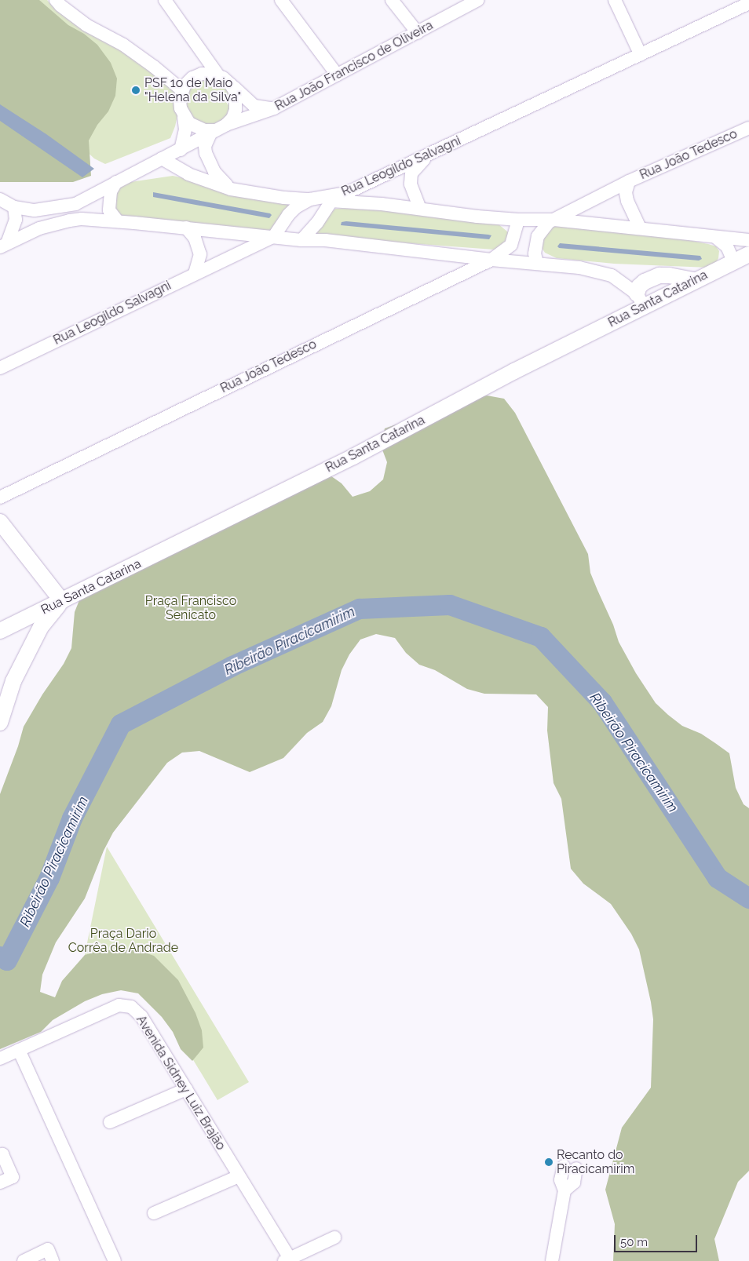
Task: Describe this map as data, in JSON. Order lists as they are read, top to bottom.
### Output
{
  "streets": {
    "street": [
      "Rua João Francisco de Oliveira",
      "Rua João Tedesco",
      "Rua Leogildo Salvagni",
      "Rua Santa Catarina",
      "Avenida Sidney Luiz Brajão"
    ]
  },
  "water": ["Ribeirão Piracicamirim"],
  "parks": ["Praça Francisco Senicato", "Praça Dario Corrêa de Andrade"],
  "places": ["PSF 1o de Maio \"Helena da Silva\"", "Recanto do Piracicamirim"],
  "scale_bar": "50 m"
}
